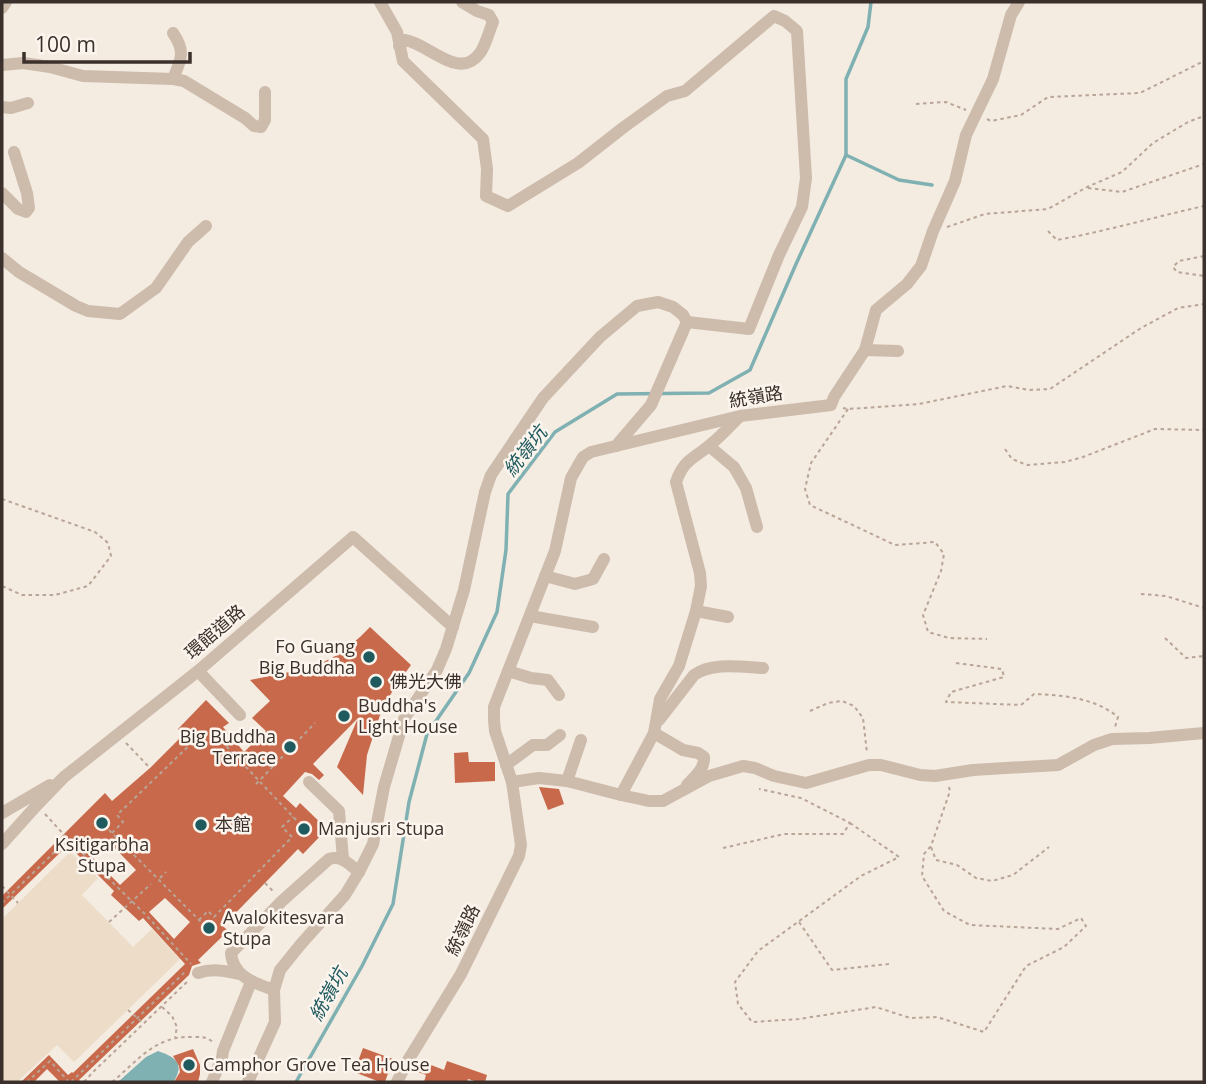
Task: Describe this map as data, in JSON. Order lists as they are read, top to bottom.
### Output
{
  "streets": {
    "street": ["統嶺路", "環館道路"]
  },
  "water": ["統嶺坑"],
  "places": [
    "Fo Guang Big Buddha",
    "佛光大佛",
    "Buddha's Light House",
    "Big Buddha Terrace",
    "Ksitigarbha Stupa",
    "本館",
    "Manjusri Stupa",
    "Avalokitesvara Stupa",
    "Camphor Grove Tea House"
  ],
  "scale_bar": "100 m"
}
